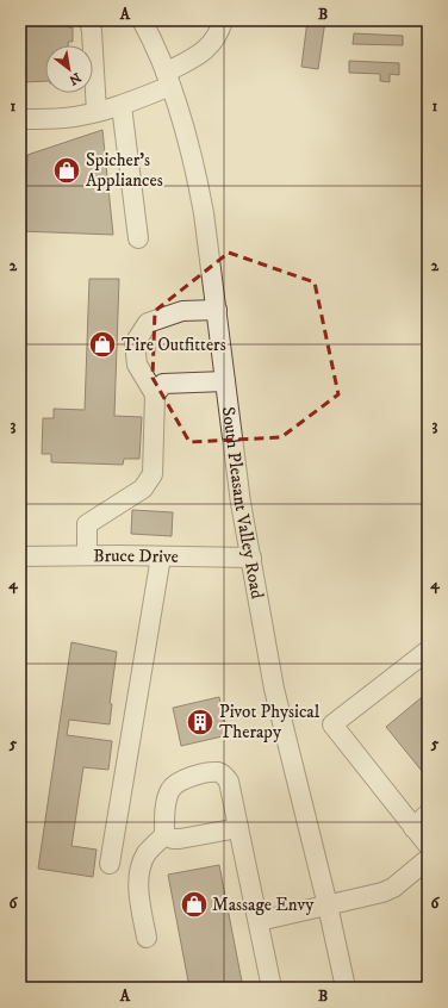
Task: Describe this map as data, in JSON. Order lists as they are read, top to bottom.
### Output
{
  "streets": {
    "street": ["South Pleasant Valley Road", "Bruce Drive"]
  },
  "crossings": [
    ["South Pleasant Valley Road", "Bruce Drive"]
  ],
  "places": {
    "shop": ["Spicher’s Appliances", "Tire Outfitters", "Massage Envy"],
    "building": ["Pivot Physical Therapy"]
  },
  "north": "bottom right",
  "grid": {
    "columns": ["A", "B"],
    "rows": [
      "1",
      "2",
      "3",
      "4",
      "5",
      "6"
    ]
  }
}
